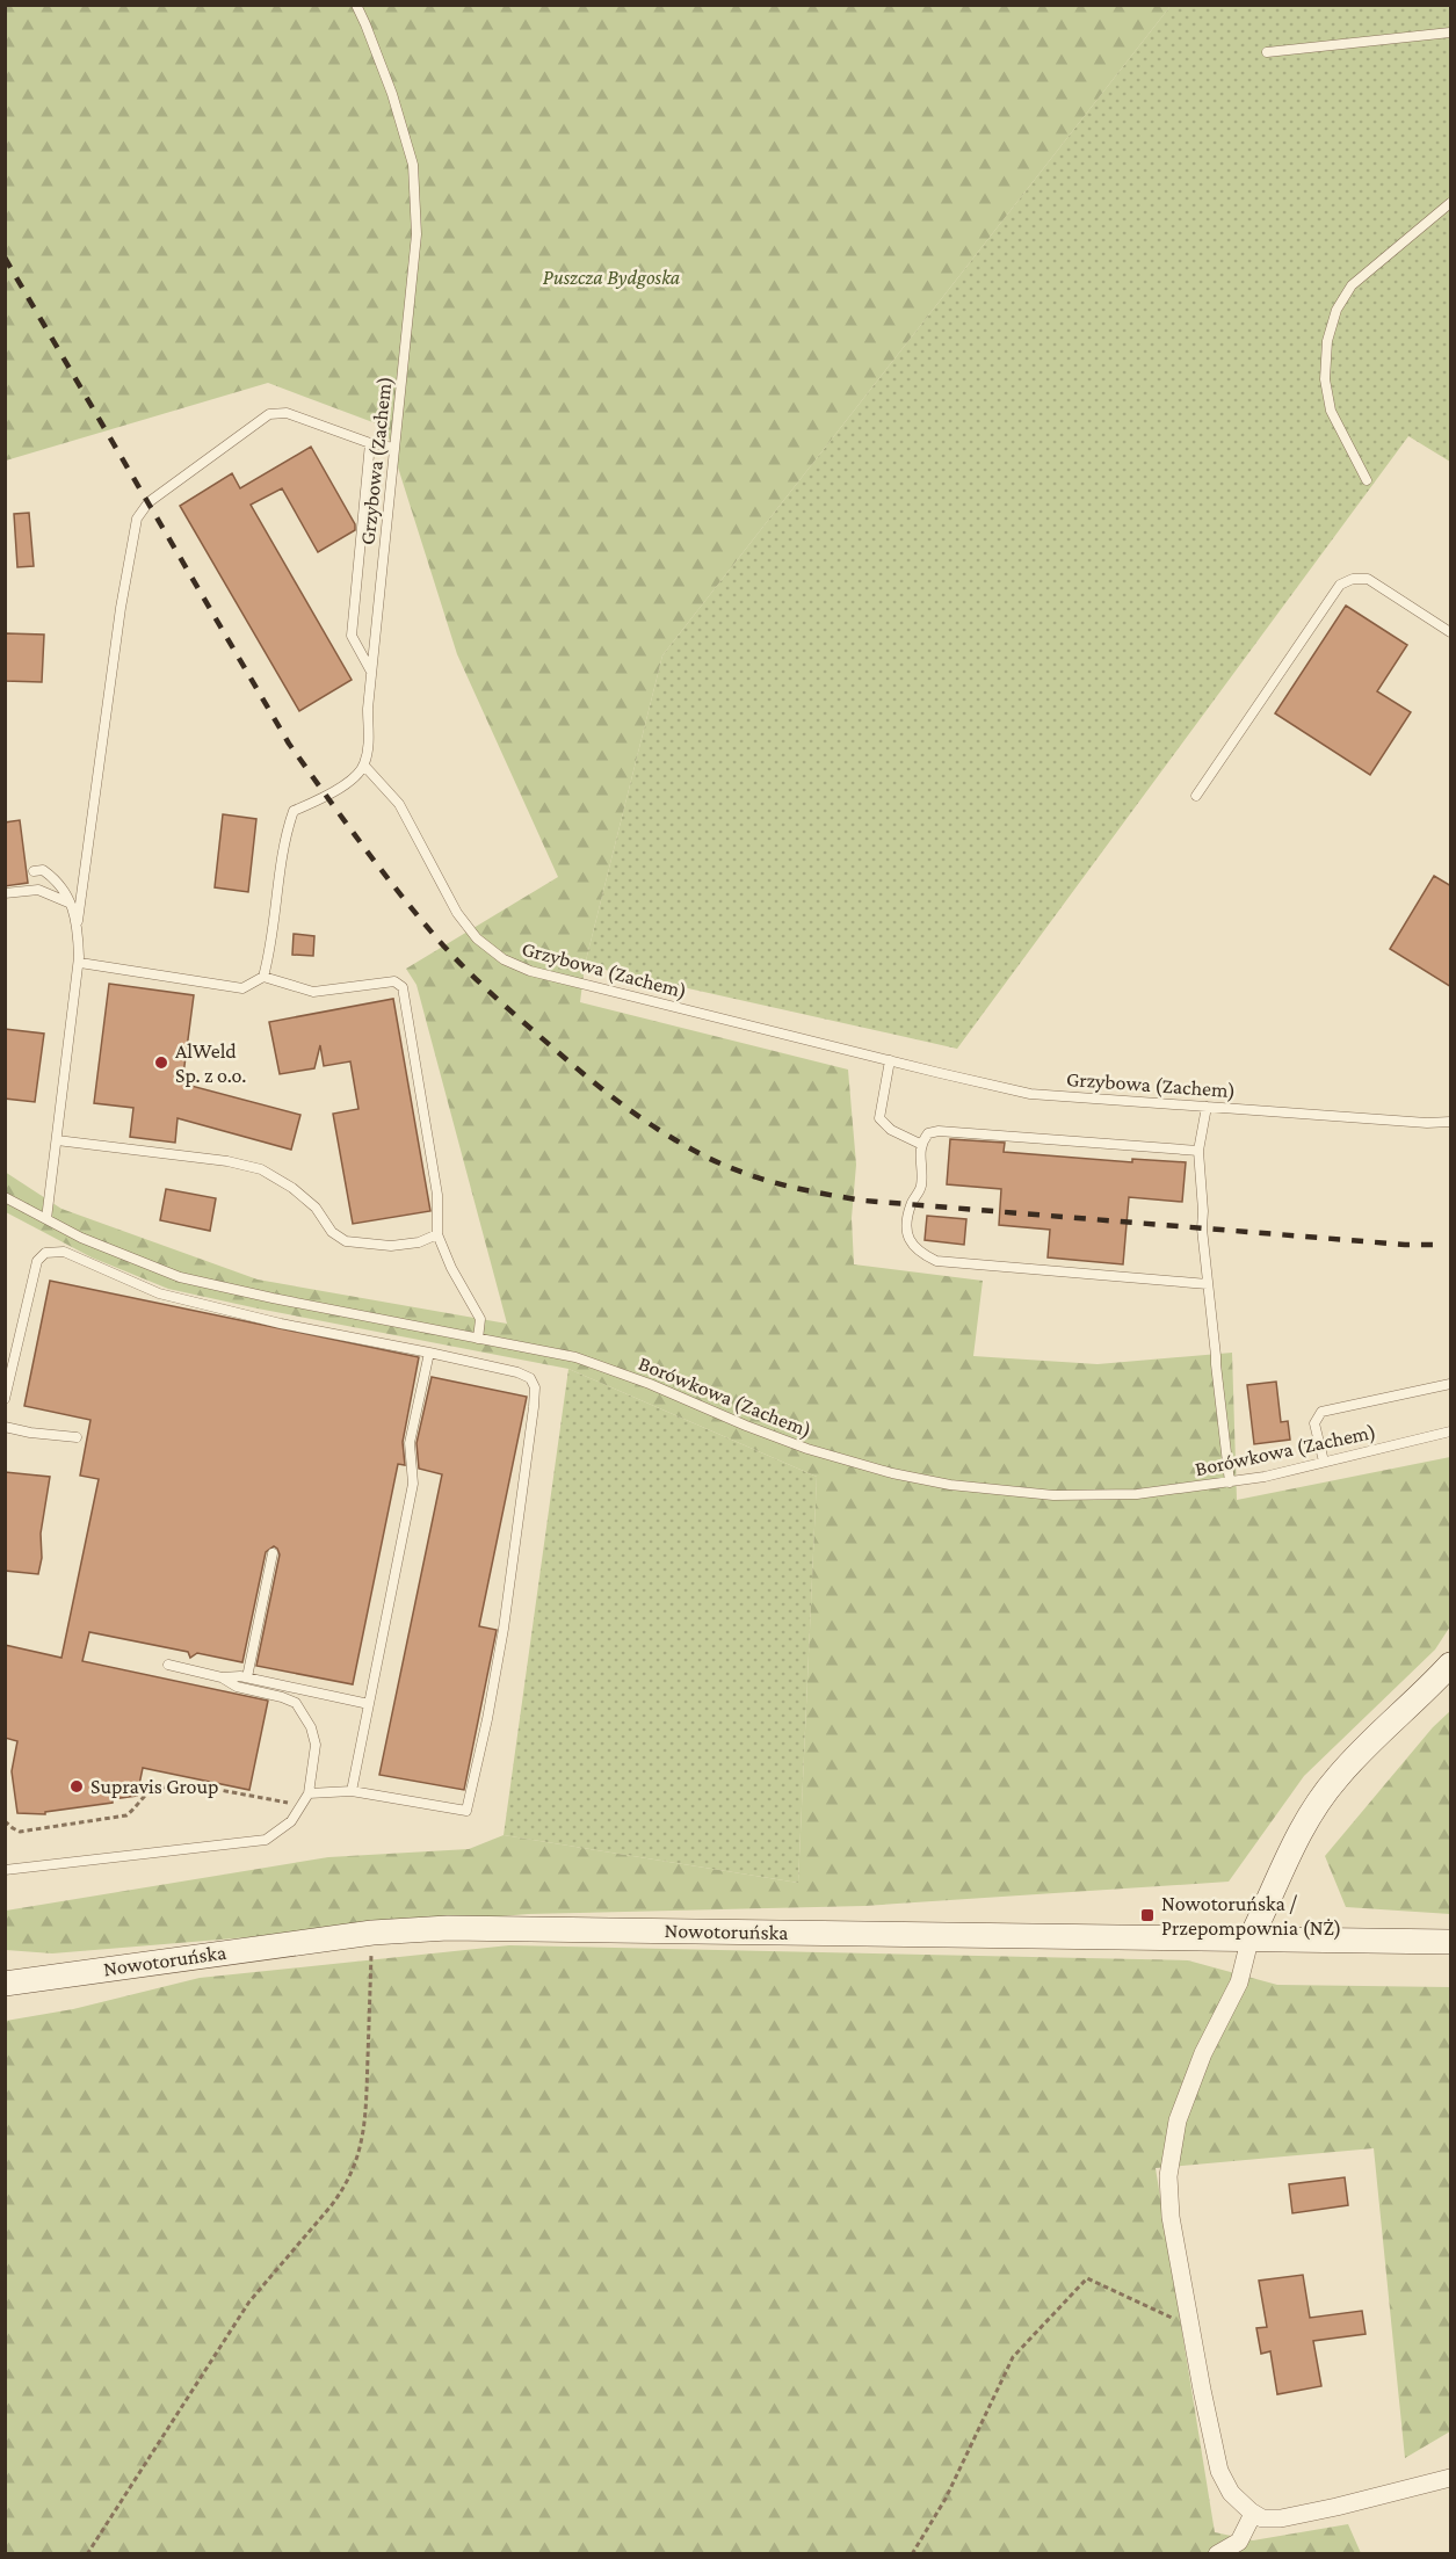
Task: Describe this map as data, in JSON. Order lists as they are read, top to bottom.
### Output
{
  "streets": {
    "main road": ["Nowotoruńska"],
    "lane": ["Grzybowa (Zachem)", "Borówkowa (Zachem)"]
  },
  "parks": ["Puszcza Bydgoska"],
  "places": {
    "other": ["AlWeld Sp. z o.o.", "Supravis Group"],
    "transit": ["Nowotoruńska / Przepompownia (NŻ)"]
  }
}
